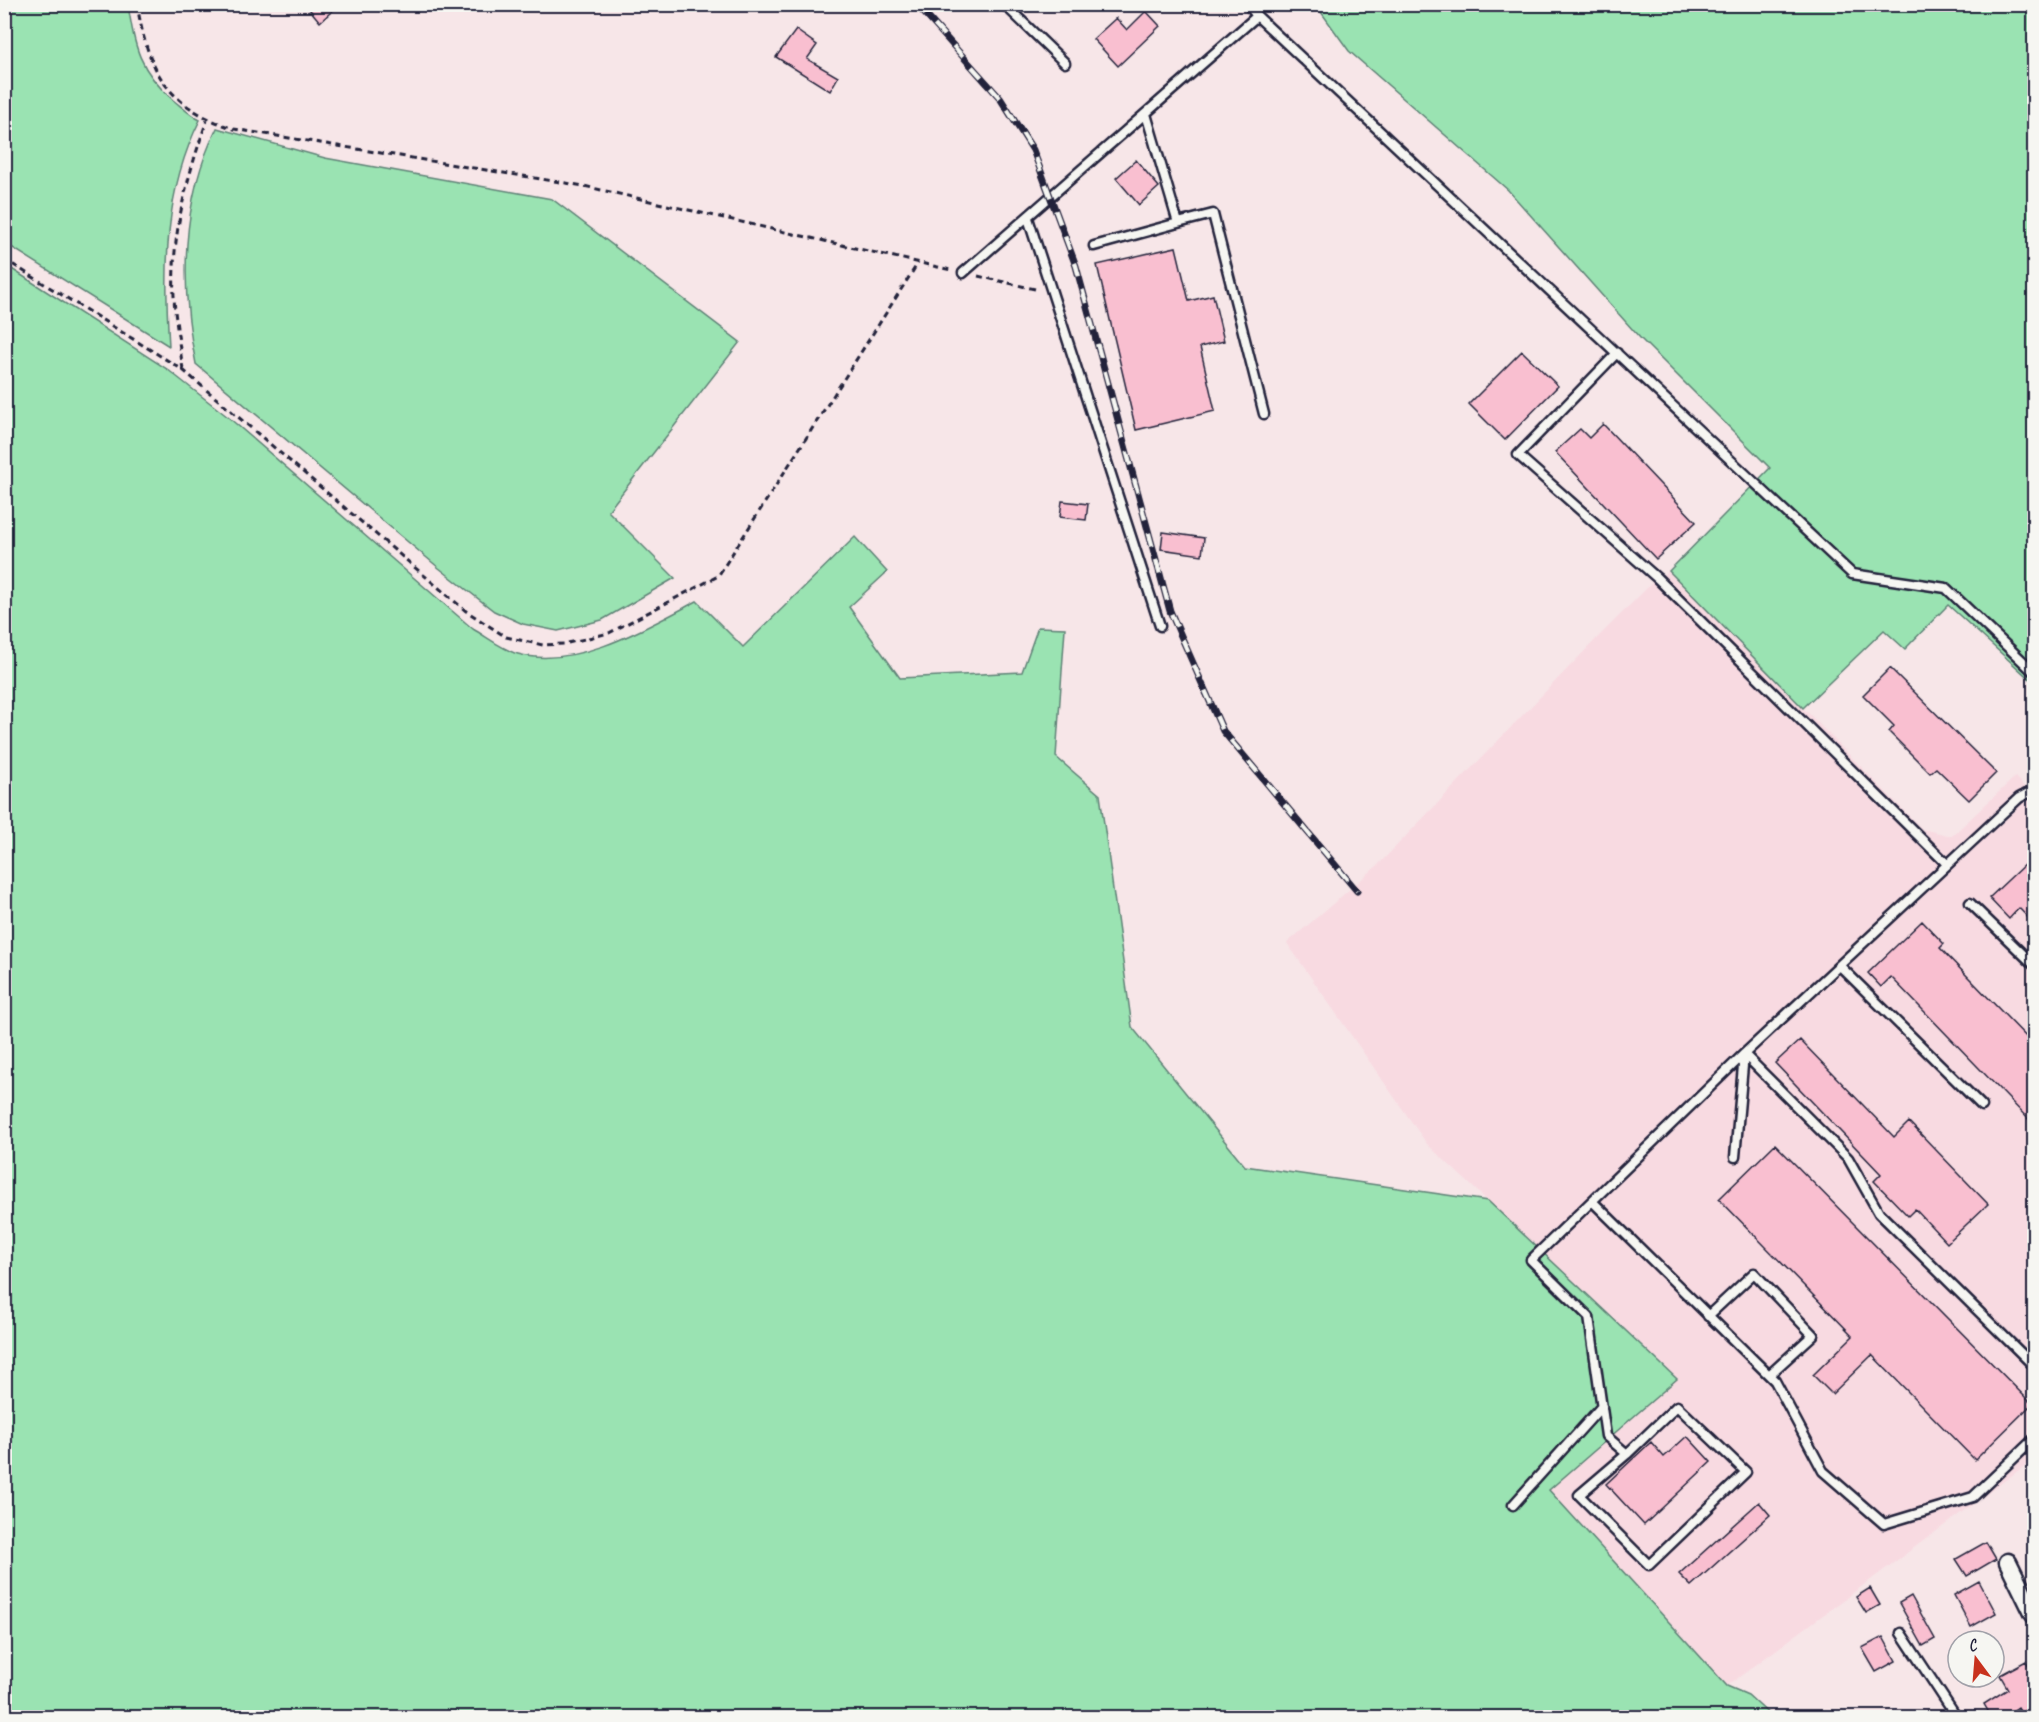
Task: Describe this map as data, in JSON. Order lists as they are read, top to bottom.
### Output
{
  "north": "top"
}
